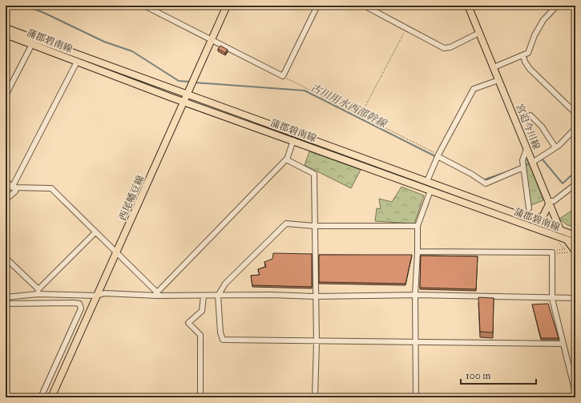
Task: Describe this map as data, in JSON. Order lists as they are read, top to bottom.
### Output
{
  "streets": {
    "main road": ["蒲郡碧南線", "宮迫今川線", "西尾幡豆線"]
  },
  "crossings": [
    ["蒲郡碧南線", "宮迫今川線"],
    ["蒲郡碧南線", "西尾幡豆線"]
  ],
  "water": ["古川用水西部幹線"],
  "scale_bar": "100 m"
}
